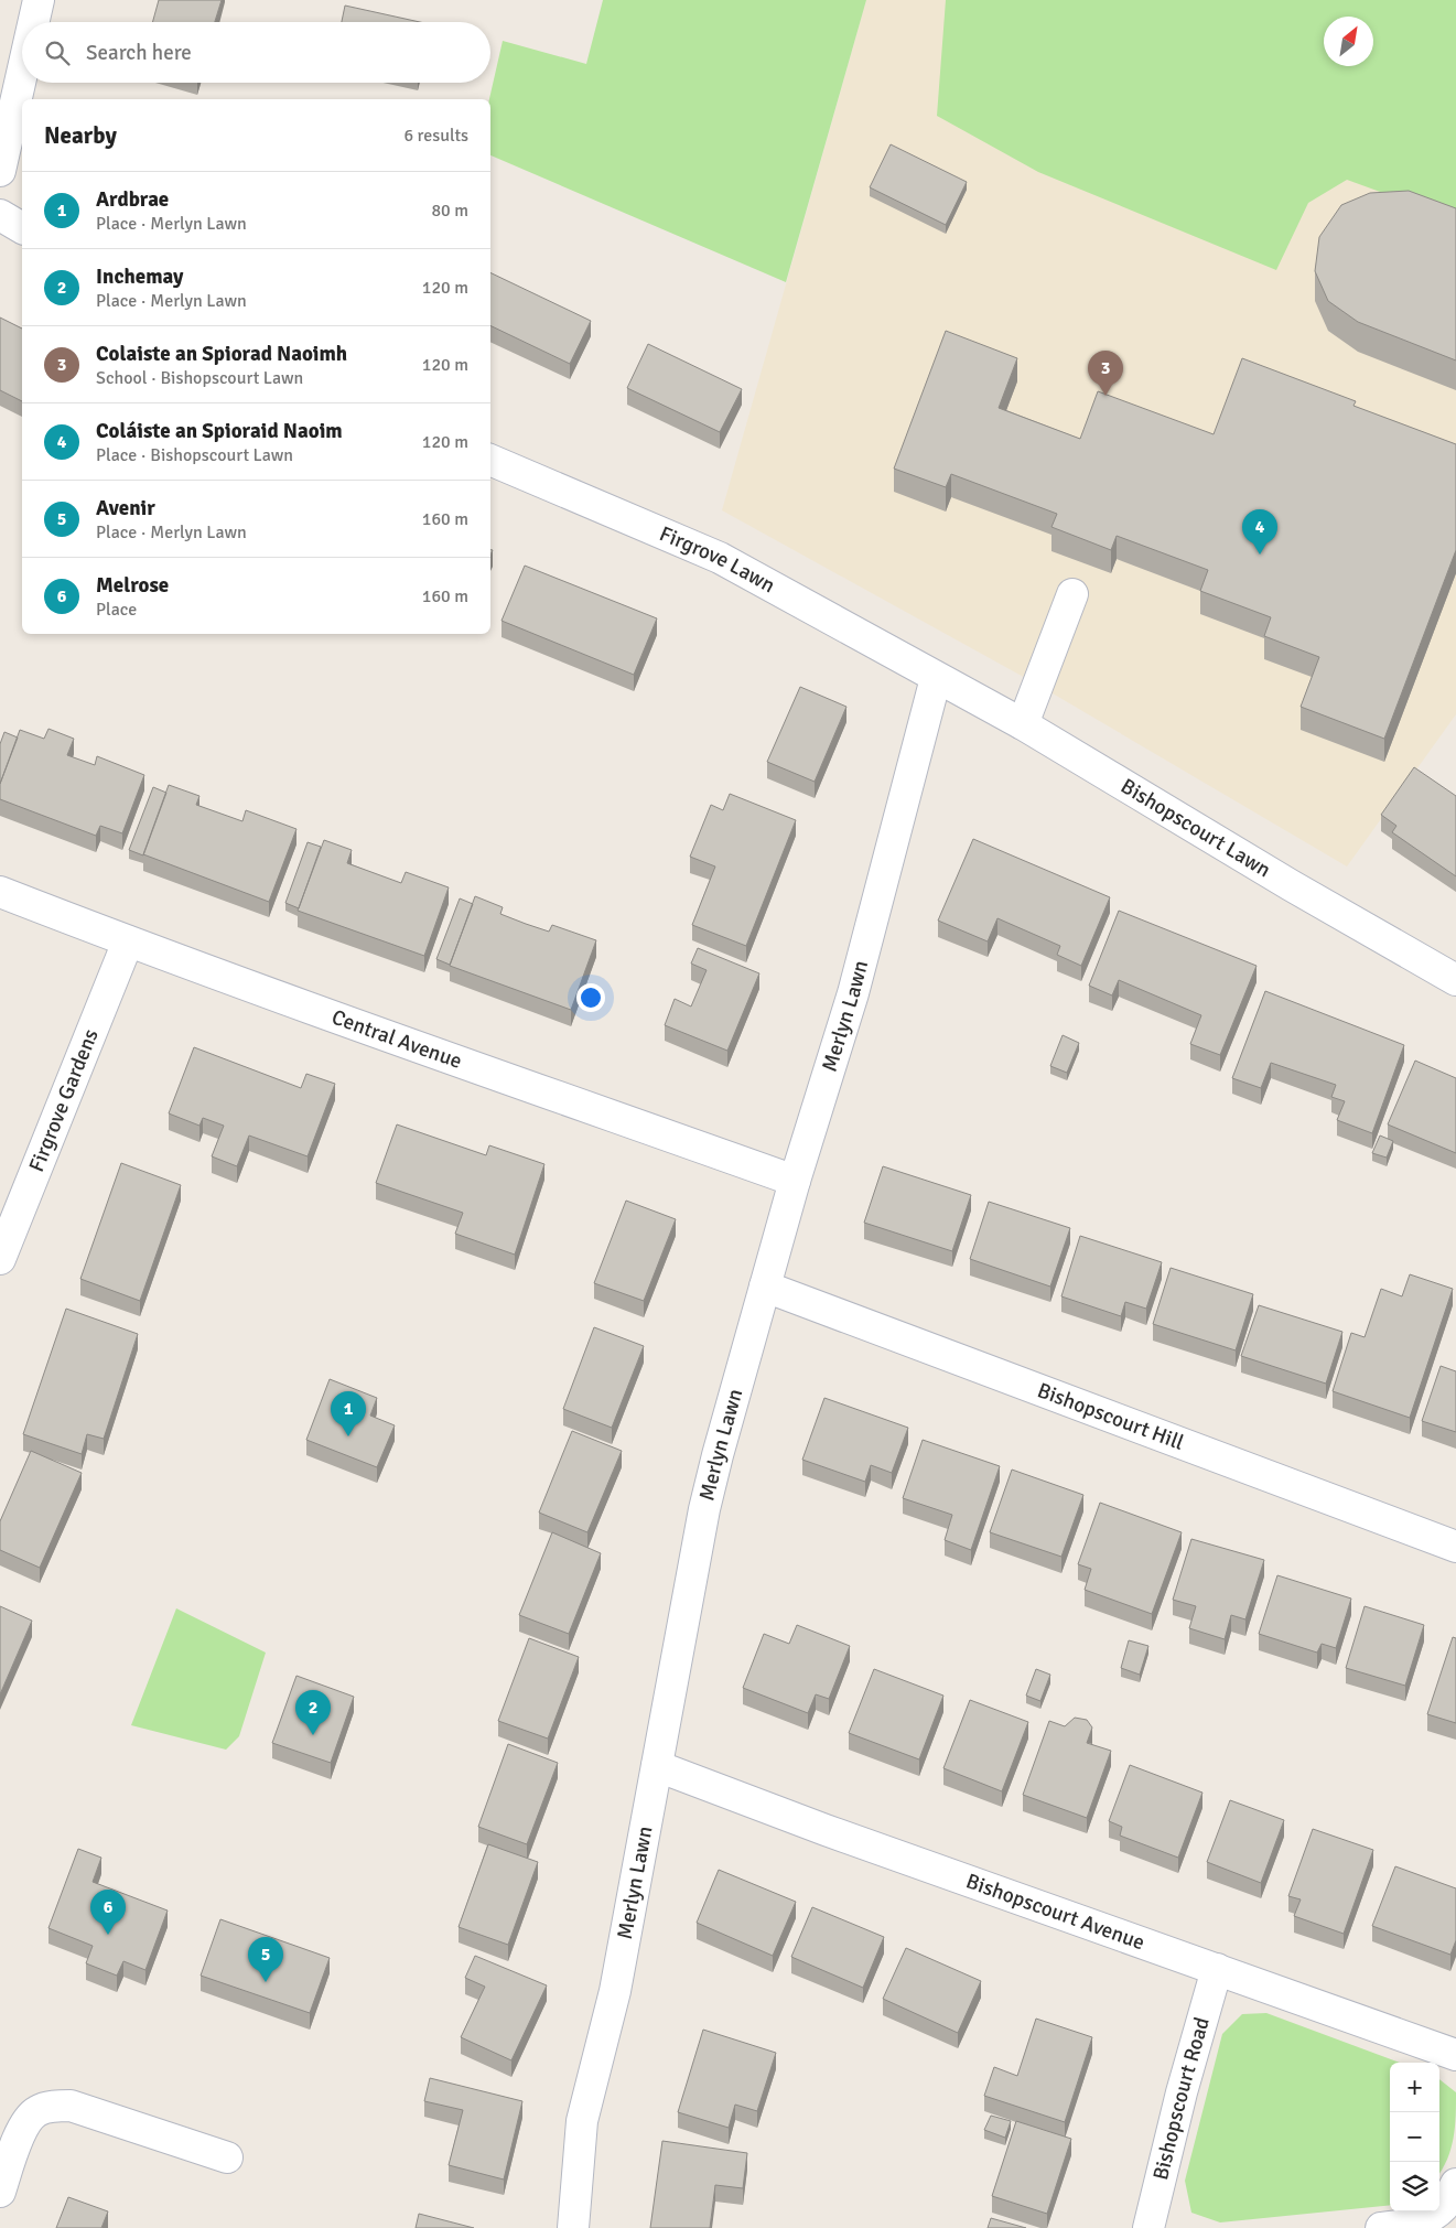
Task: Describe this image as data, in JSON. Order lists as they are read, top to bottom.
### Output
{
  "streets": {
    "street": [
      "Firgrove Lawn",
      "Bishopscourt Lawn",
      "Merlyn Lawn",
      "Central Avenue",
      "Firgrove Gardens",
      "Bishopscourt Hill",
      "Bishopscourt Avenue",
      "Bishopscourt Road"
    ]
  },
  "crossings": [
    ["Firgrove Lawn", "Bishopscourt Lawn"],
    ["Firgrove Lawn", "Merlyn Lawn"],
    ["Bishopscourt Lawn", "Merlyn Lawn"],
    ["Merlyn Lawn", "Central Avenue"],
    ["Merlyn Lawn", "Bishopscourt Hill"],
    ["Merlyn Lawn", "Bishopscourt Avenue"],
    ["Central Avenue", "Firgrove Gardens"],
    ["Bishopscourt Avenue", "Bishopscourt Road"]
  ],
  "north": "top right",
  "page": {
    "search": "Search here",
    "heading": ["Nearby", "6 results"],
    "list": [
      {
        "mark": "1",
        "name": "Ardbrae",
        "note": "Place · Merlyn Lawn",
        "value": "80 m"
      },
      {
        "mark": "2",
        "name": "Inchemay",
        "note": "Place · Merlyn Lawn",
        "value": "120 m"
      },
      {
        "mark": "3",
        "name": "Colaiste an Spiorad Naoimh",
        "note": "School · Bishopscourt Lawn",
        "value": "120 m"
      },
      {
        "mark": "4",
        "name": "Coláiste an Spioraid Naoim",
        "note": "Place · Bishopscourt Lawn",
        "value": "120 m"
      },
      {
        "mark": "5",
        "name": "Avenir",
        "note": "Place · Merlyn Lawn",
        "value": "160 m"
      },
      {
        "mark": "6",
        "name": "Melrose",
        "note": "Place",
        "value": "160 m"
      }
    ],
    "pins": [
      "3",
      "4",
      "1",
      "2",
      "6",
      "5"
    ],
    "map_buttons": ["+", "−"]
  }
}
